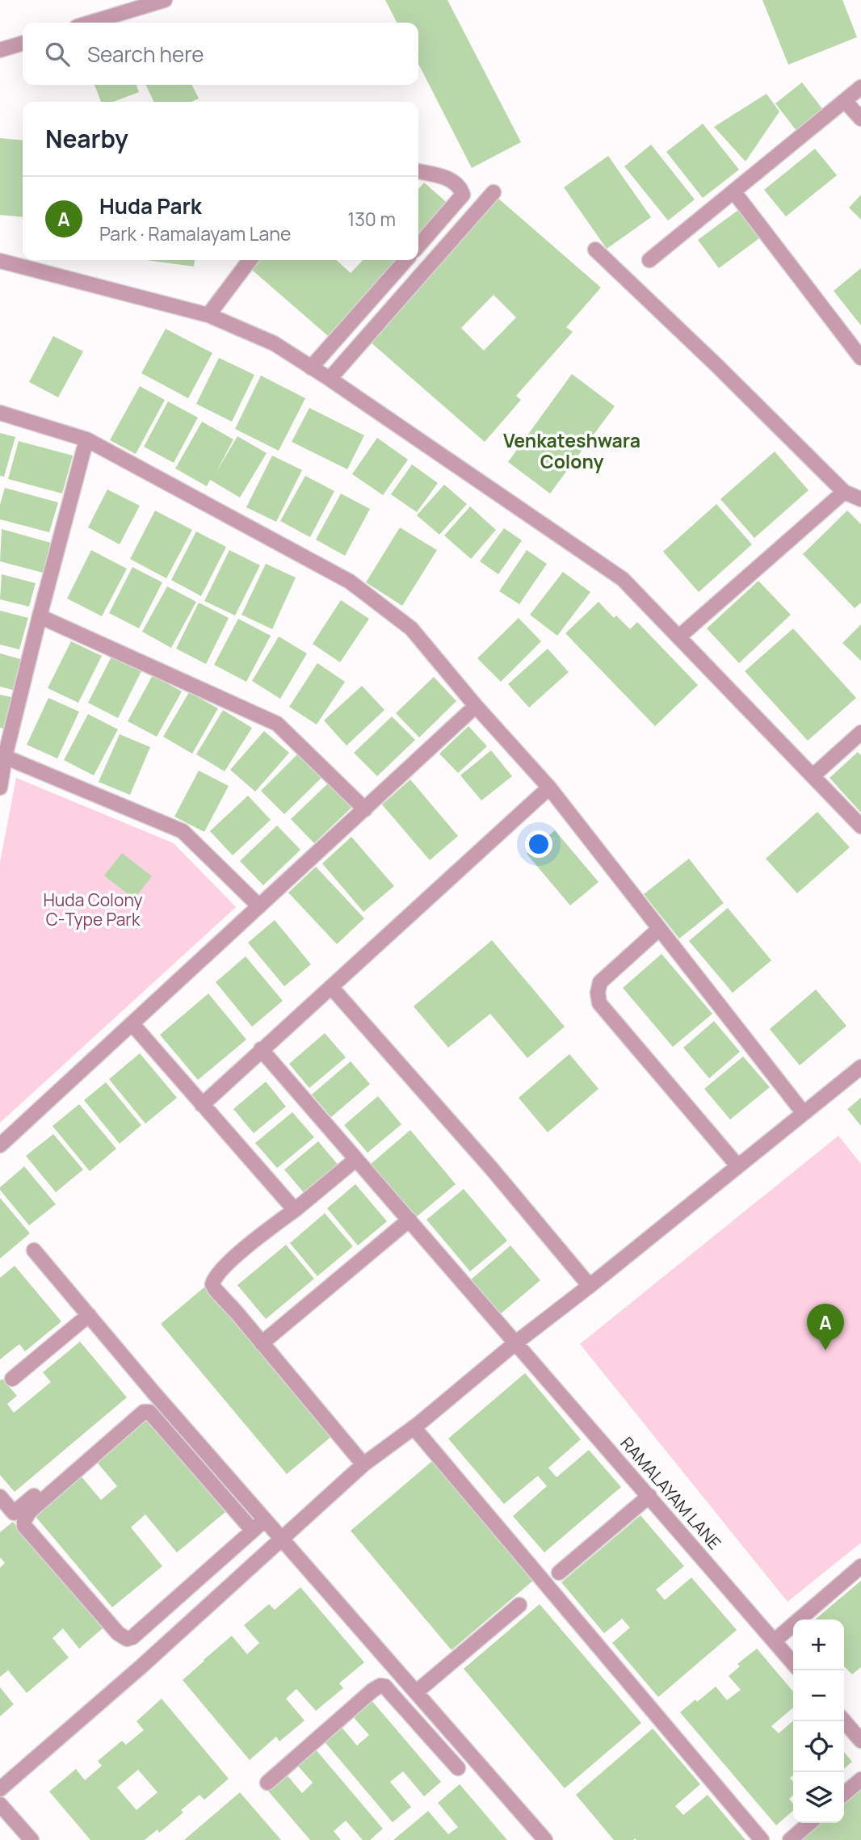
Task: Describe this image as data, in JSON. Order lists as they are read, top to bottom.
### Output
{
  "streets": {
    "street": ["RAMALAYAM LANE"]
  },
  "districts": ["Venkateshwara Colony"],
  "parks": ["Huda Colony C-Type Park"],
  "page": {
    "search": "Search here",
    "heading": "Nearby",
    "list": [
      {
        "mark": "A",
        "name": "Huda Park",
        "note": "Park · Ramalayam Lane",
        "value": "130 m"
      }
    ],
    "pins": "A",
    "map_buttons": ["+", "−"]
  }
}
